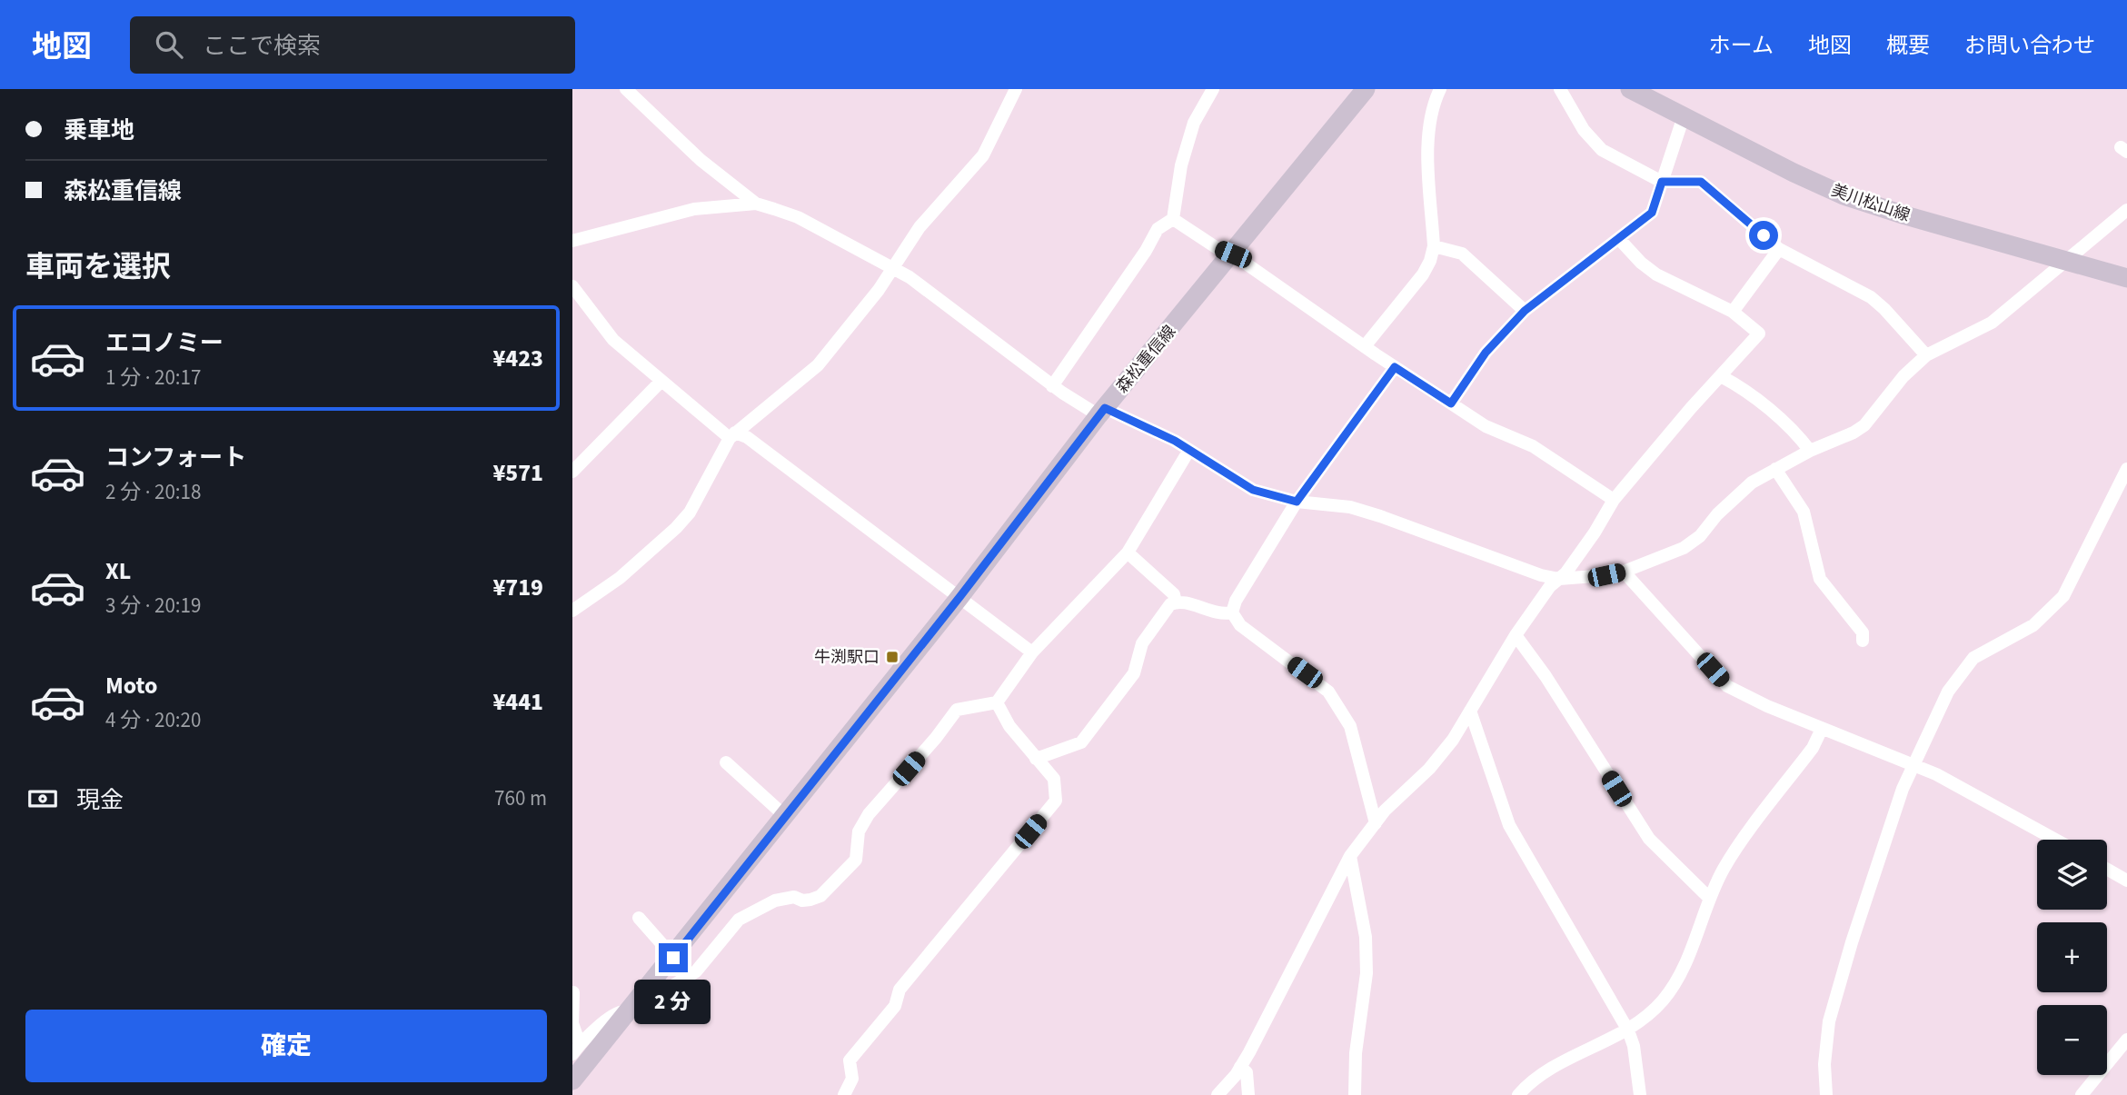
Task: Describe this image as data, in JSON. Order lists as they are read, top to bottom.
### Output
{
  "streets": {
    "main road": ["美川松山線", "森松重信線"]
  },
  "places": {
    "transit": ["牛渕駅口"]
  },
  "page": {
    "header": "地図",
    "search": "ここで検索",
    "nav": [
      "ホーム",
      "地図",
      "概要",
      "お問い合わせ"
    ],
    "banner": ["乗車地", "森松重信線"],
    "heading": "車両を選択",
    "list": [
      {
        "name": "エコノミー",
        "note": "1 分 · 20:17",
        "value": "¥423"
      },
      {
        "name": "コンフォート",
        "note": "2 分 · 20:18",
        "value": "¥571"
      },
      {
        "name": "XL",
        "note": "3 分 · 20:19",
        "value": "¥719"
      },
      {
        "name": "Moto",
        "note": "4 分 · 20:20",
        "value": "¥441"
      }
    ],
    "pay": ["現金", "760 m"],
    "map_buttons": ["+", "−"],
    "bubble": "2 分",
    "buttons": "確定"
  }
}
